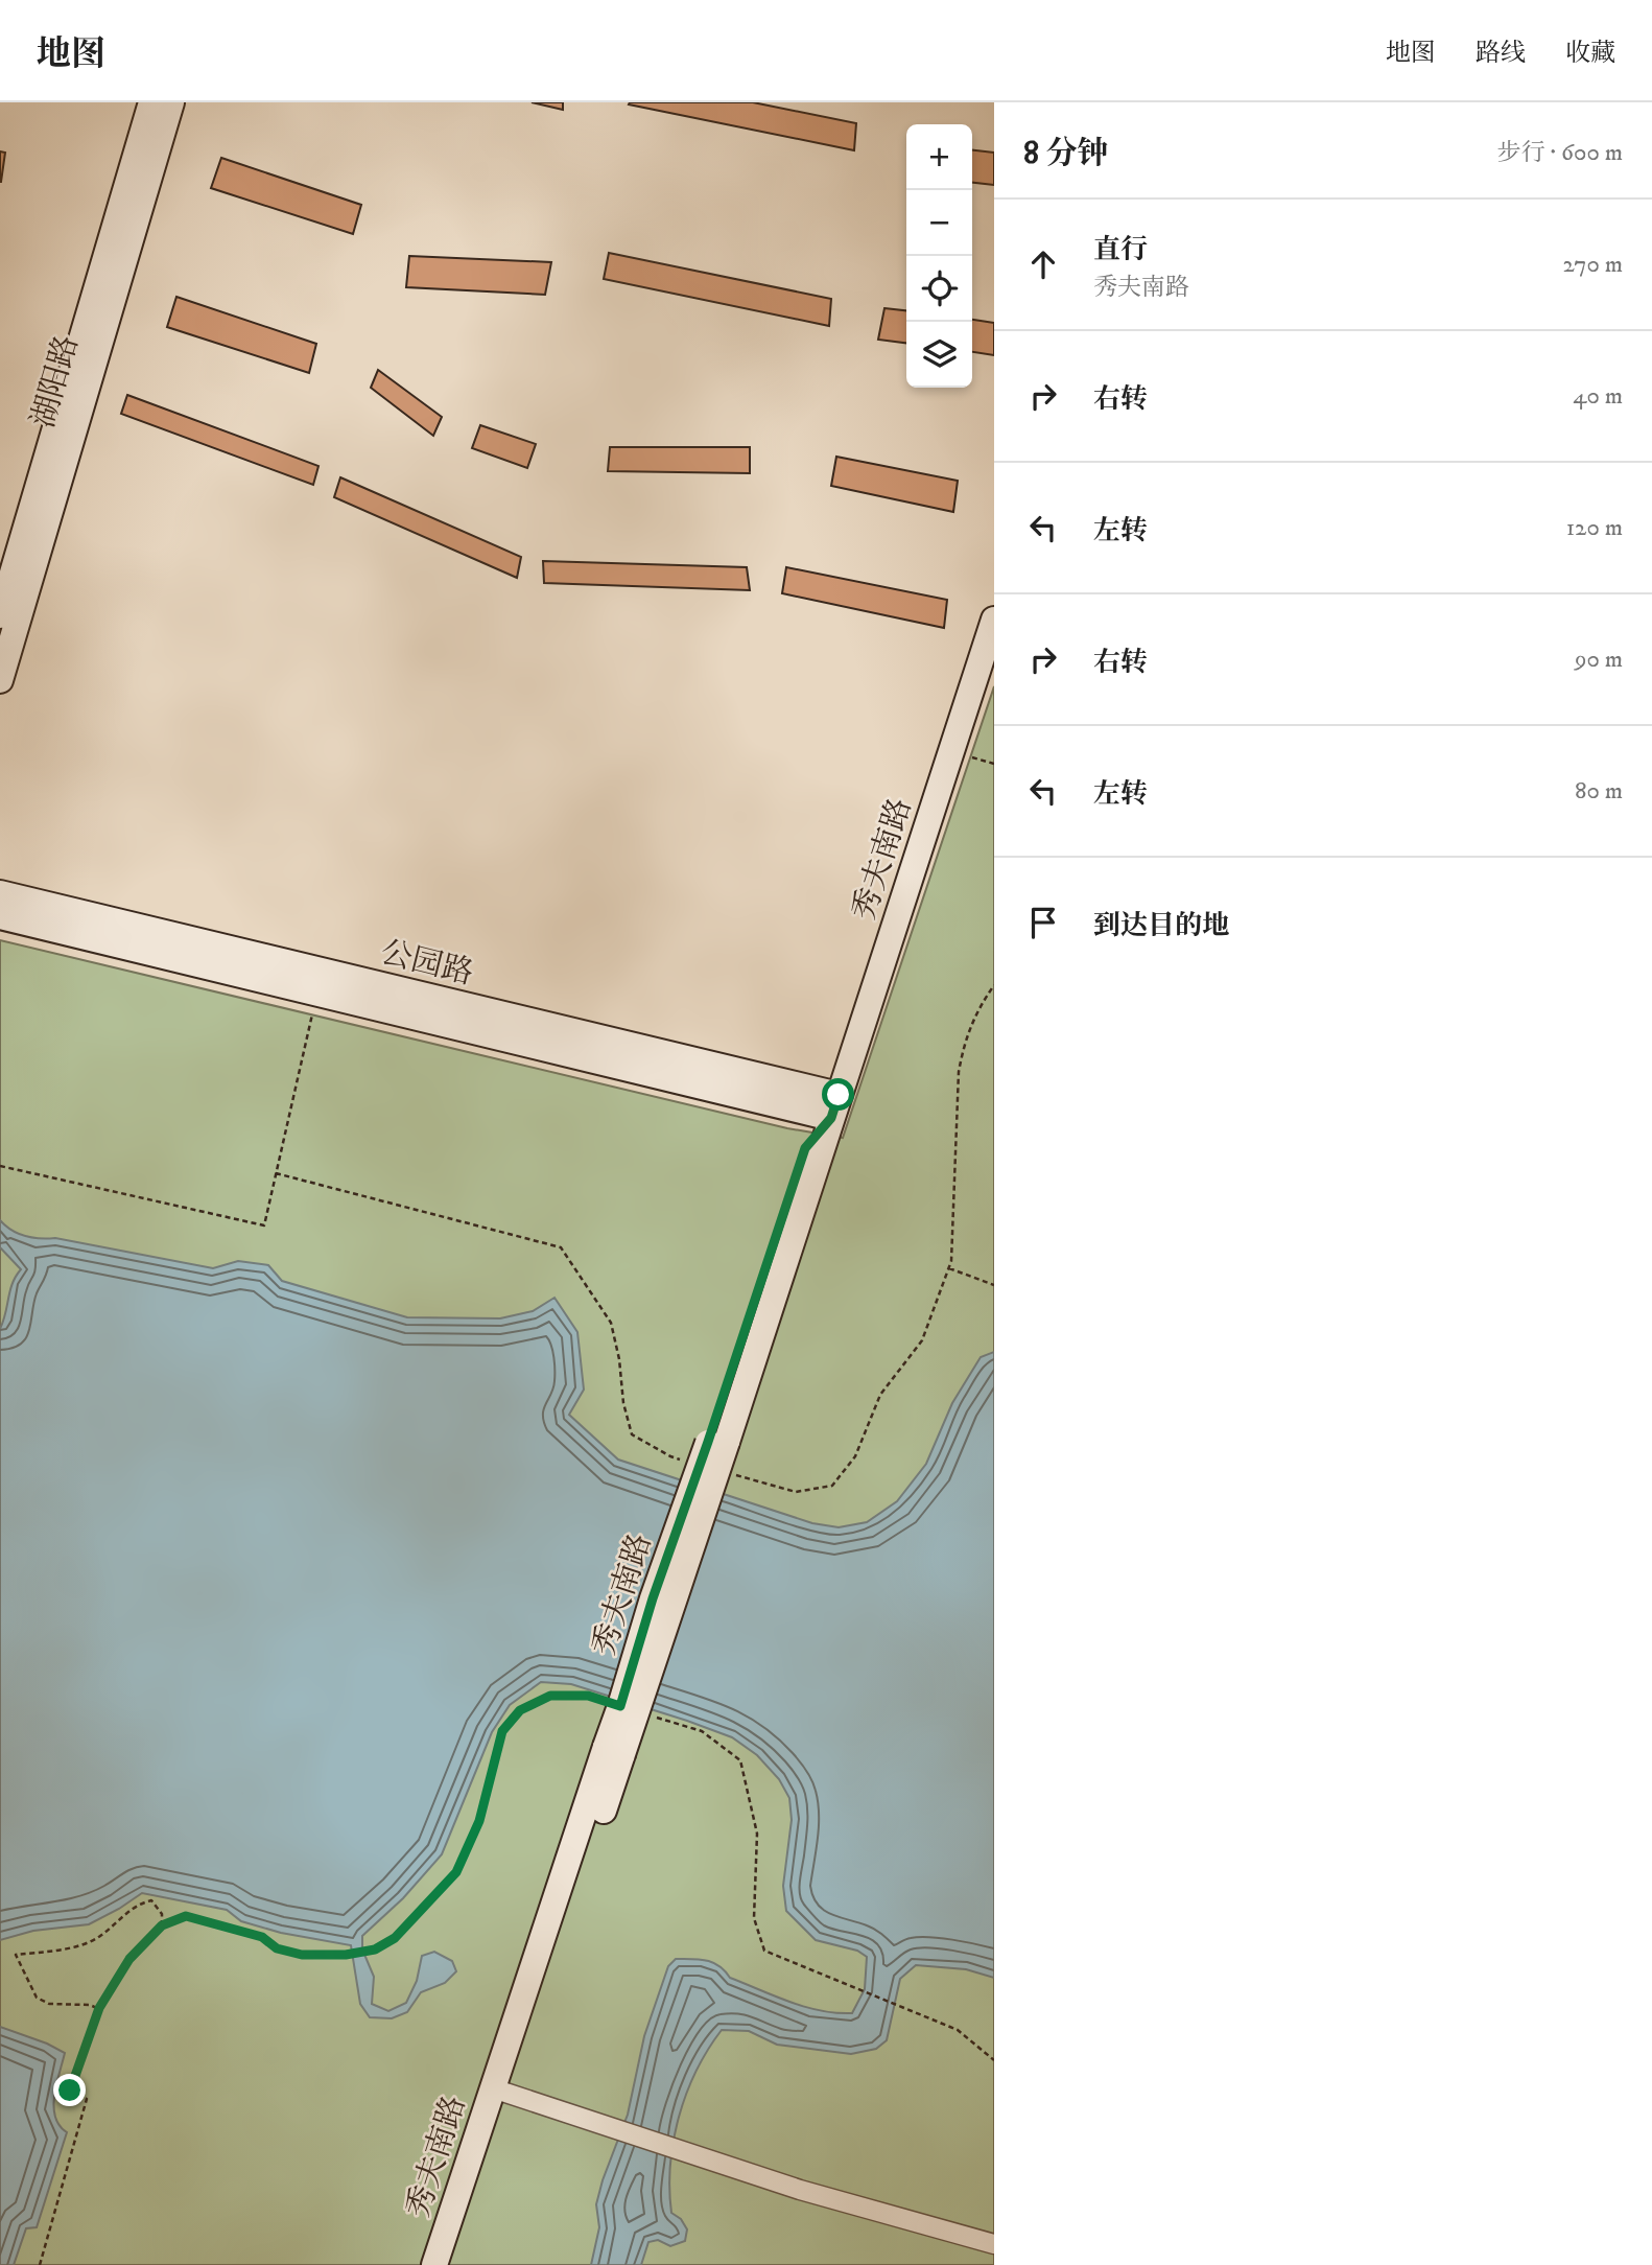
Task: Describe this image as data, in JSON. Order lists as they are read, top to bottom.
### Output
{
  "streets": {
    "street": ["湖阳路", "秀夫南路", "公园路"]
  },
  "crossings": [
    ["秀夫南路", "公园路"]
  ],
  "page": {
    "header": "地图",
    "nav": ["地图", "路线", "收藏"],
    "heading": ["8 分钟", "步行 · 600 m"],
    "map_buttons": ["+", "−"],
    "list": [
      ["直行", "秀夫南路", "270 m"],
      ["右转", "40 m"],
      ["左转", "120 m"],
      ["右转", "90 m"],
      ["左转", "80 m"],
      "到达目的地"
    ]
  }
}
